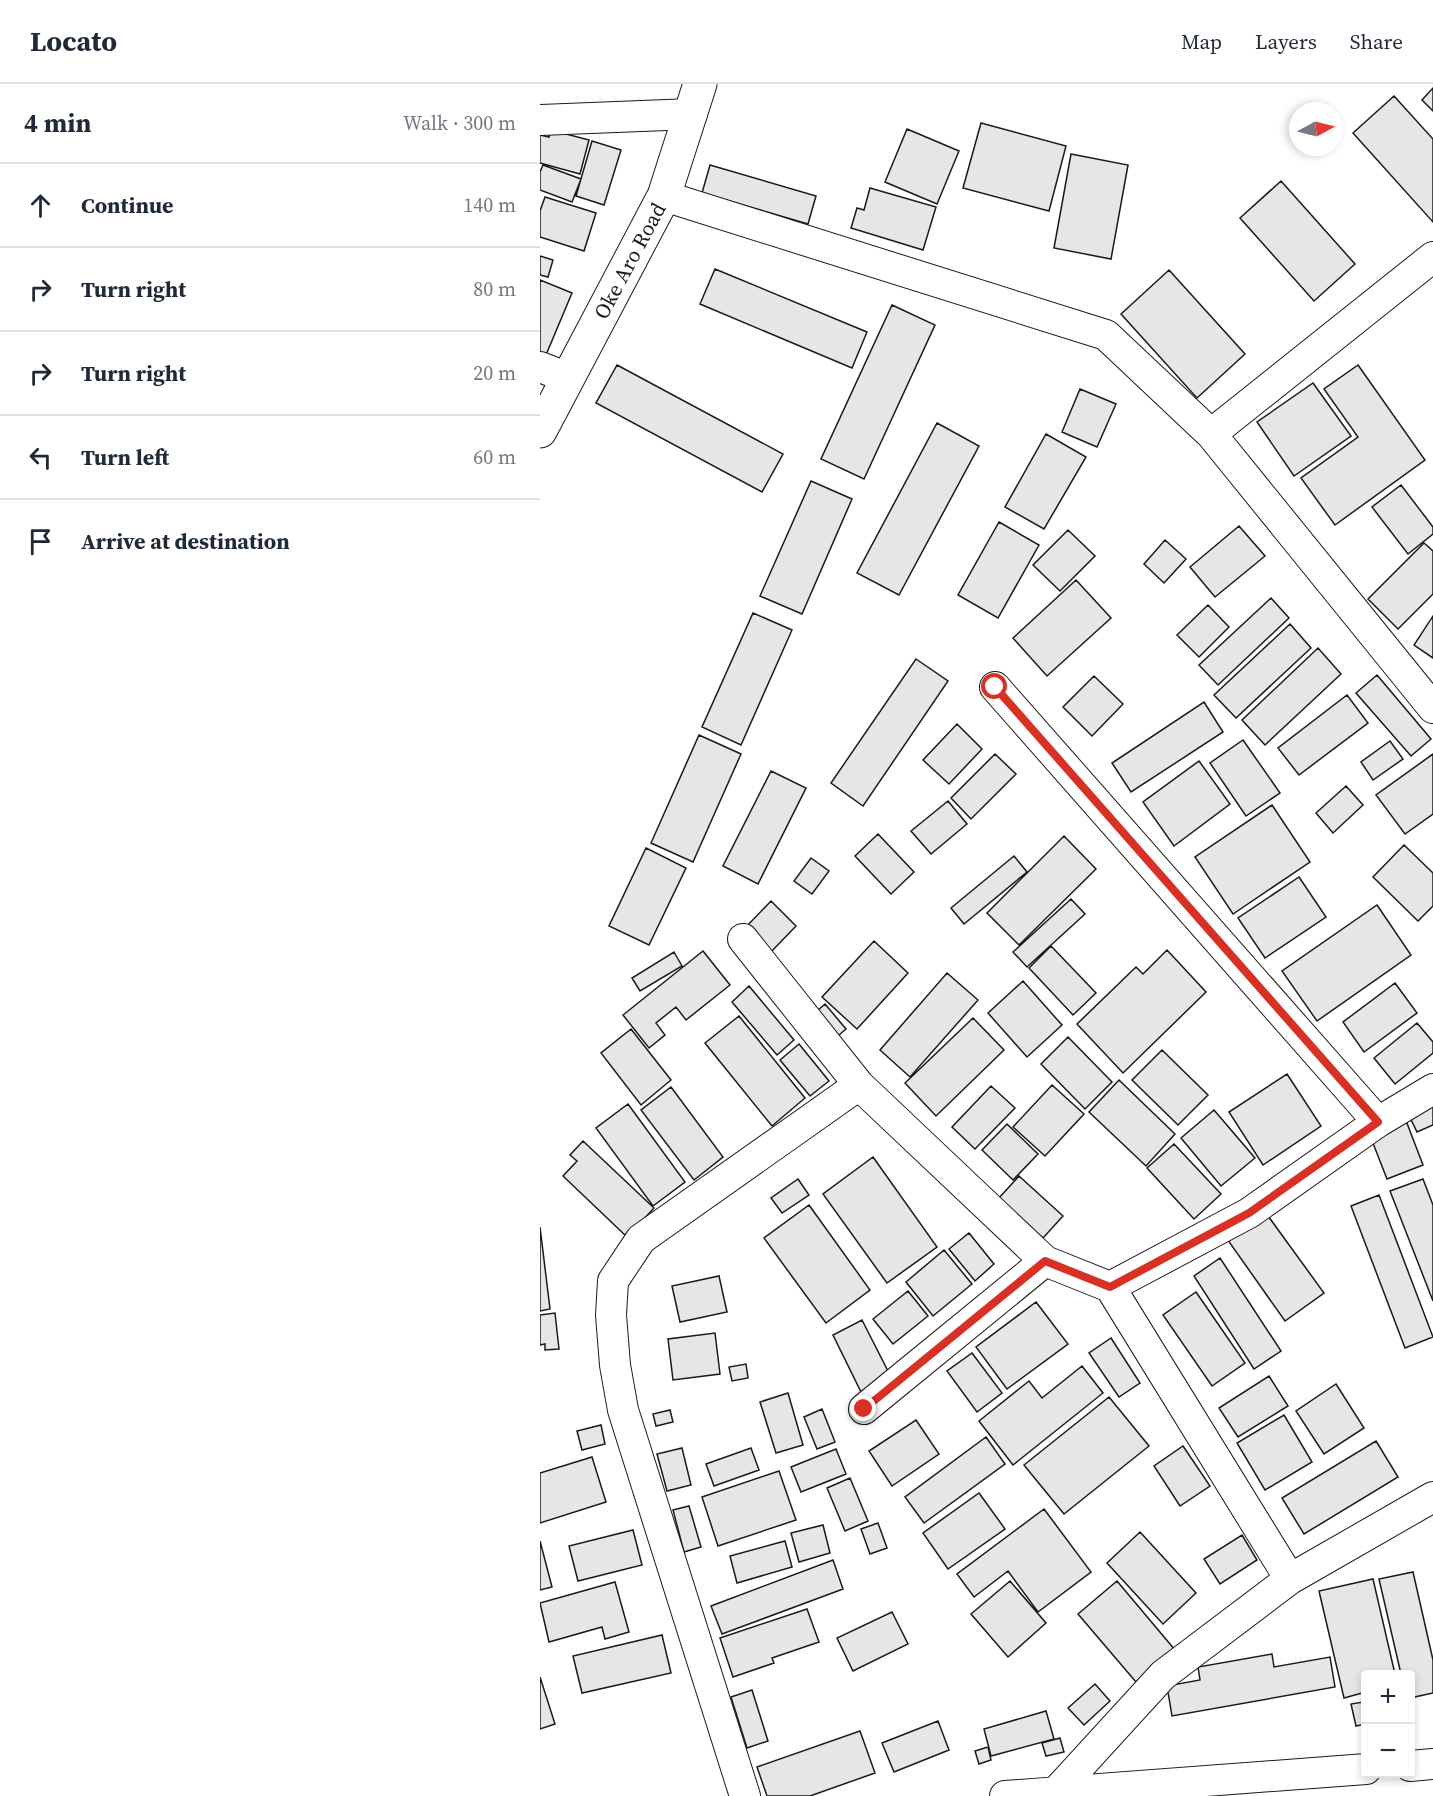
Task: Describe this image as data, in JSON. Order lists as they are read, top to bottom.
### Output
{
  "streets": {
    "main road": ["Oke Aro Road"]
  },
  "north": "right",
  "page": {
    "header": "Locato",
    "nav": ["Map", "Layers", "Share"],
    "heading": ["4 min", "Walk · 300 m"],
    "list": [
      ["Continue", "140 m"],
      ["Turn right", "80 m"],
      ["Turn right", "20 m"],
      ["Turn left", "60 m"],
      "Arrive at destination"
    ],
    "map_buttons": ["+", "−"]
  }
}
